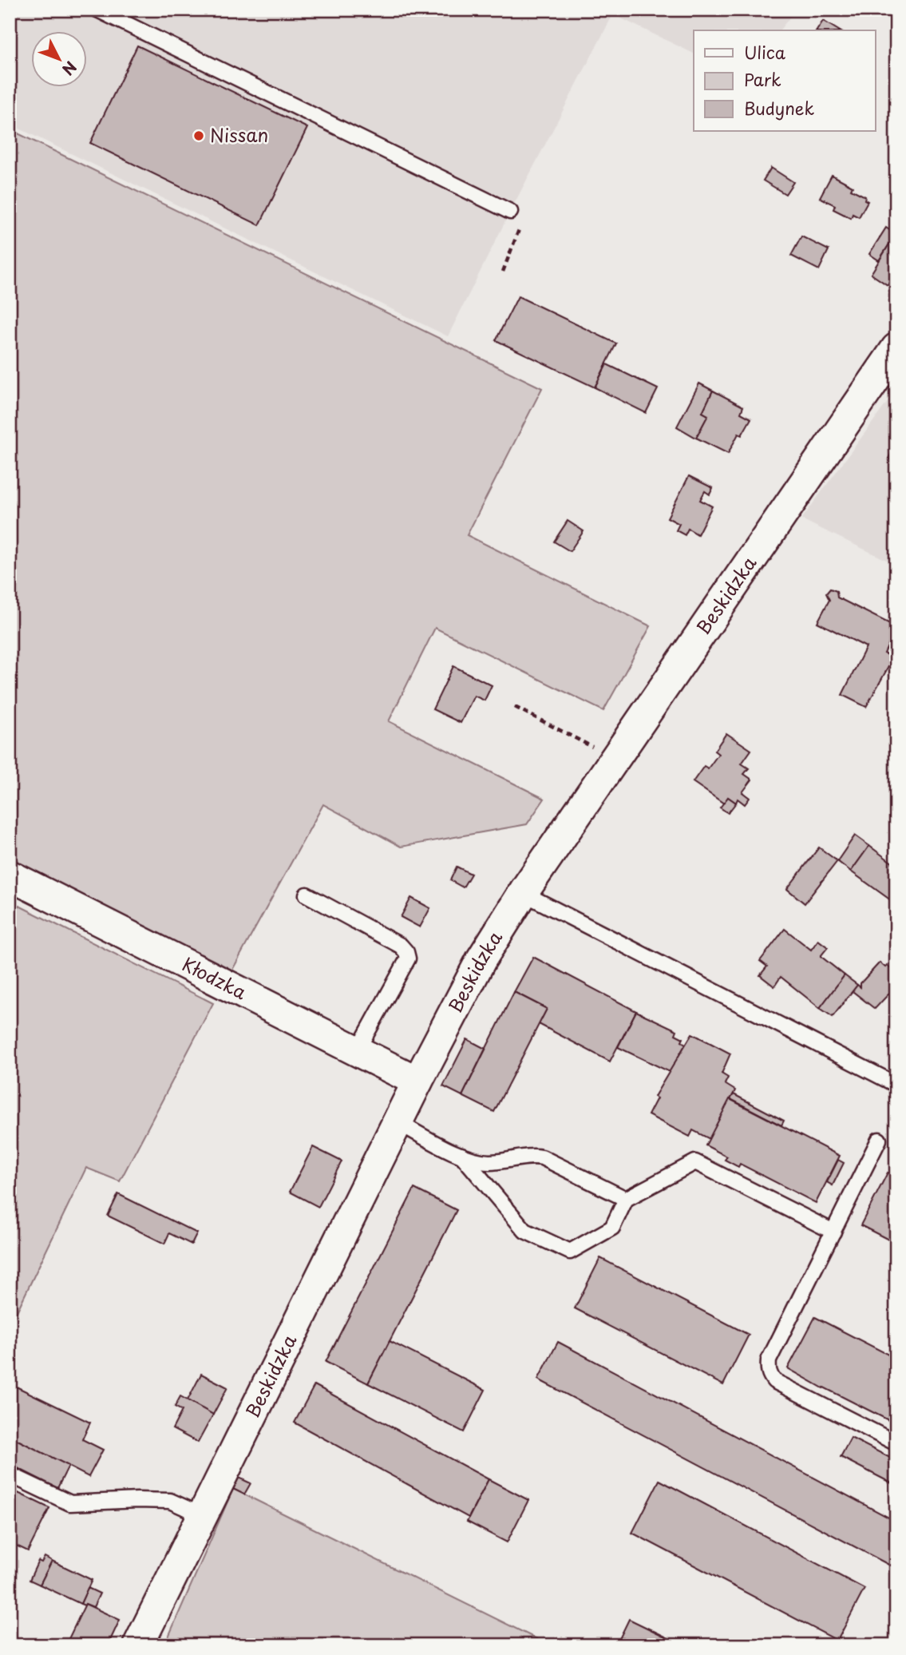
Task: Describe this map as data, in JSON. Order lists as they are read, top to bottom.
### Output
{
  "streets": {
    "street": ["Beskidzka", "Kłodzka"]
  },
  "crossings": [
    ["Beskidzka", "Kłodzka"]
  ],
  "places": ["Nissan"],
  "legend": ["Ulica", "Park", "Budynek"],
  "north": "bottom right"
}
